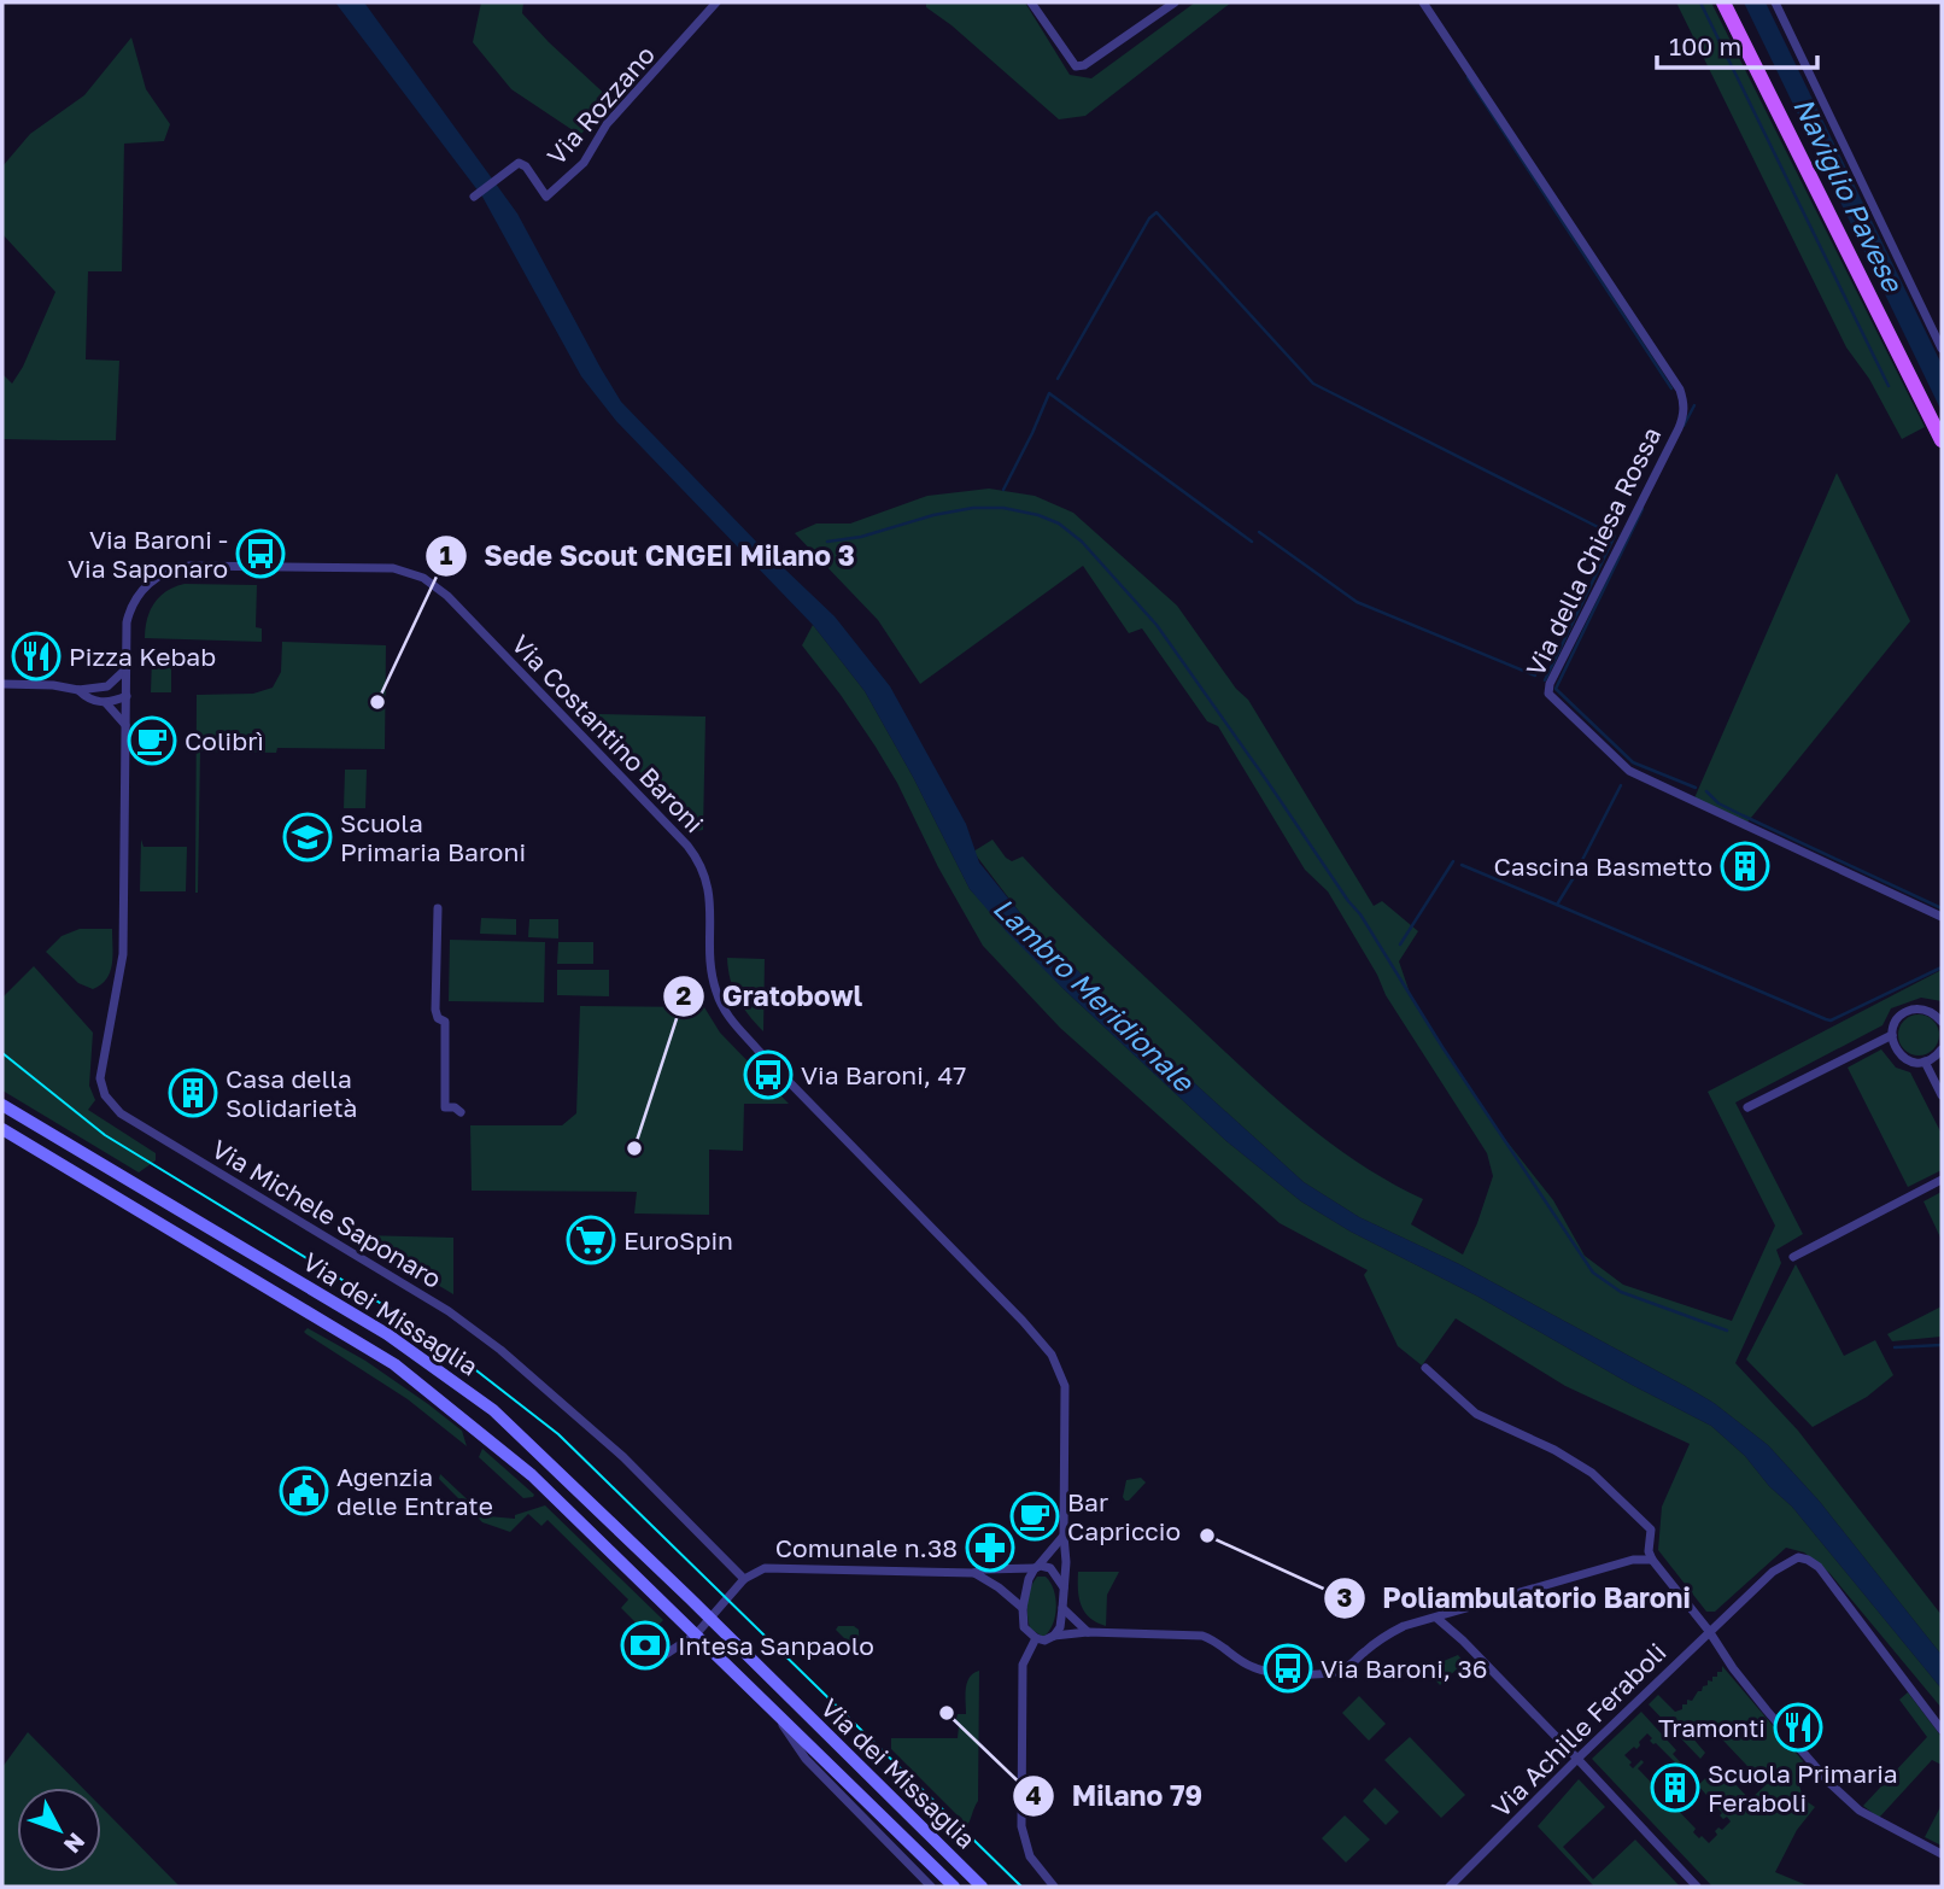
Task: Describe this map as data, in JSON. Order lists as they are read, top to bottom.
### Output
{
  "streets": {
    "main road": ["Via dei Missaglia"],
    "street": [
      "Via Rozzano",
      "Via della Chiesa Rossa",
      "Via Costantino Baroni",
      "Via Michele Saponaro",
      "Via Achille Feraboli"
    ]
  },
  "crossings": [
    ["Via Costantino Baroni", "Via Michele Saponaro"]
  ],
  "water": ["Naviglio Pavese", "Lambro Meridionale"],
  "places": {
    "bus stop": ["Via Baroni - Via Saponaro", "Via Baroni, 47", "Via Baroni, 36"],
    "restaurant": ["Pizza Kebab", "Tramonti"],
    "other": [
      "Sede Scout CNGEI Milano 3",
      "Gratobowl",
      "Poliambulatorio Baroni",
      "Milano 79"
    ],
    "cafe": ["Colibrì", "Bar Capriccio"],
    "school or university": ["Scuola Primaria Baroni"],
    "building": ["Cascina Basmetto", "Casa della Solidarietà", "Scuola Primaria Feraboli"],
    "supermarket": ["EuroSpin"],
    "public building": ["Agenzia delle Entrate"],
    "pharmacy": ["Comunale n.38"],
    "bank": ["Intesa Sanpaolo"]
  },
  "scale_bar": "100 m",
  "north": "bottom right"
}
